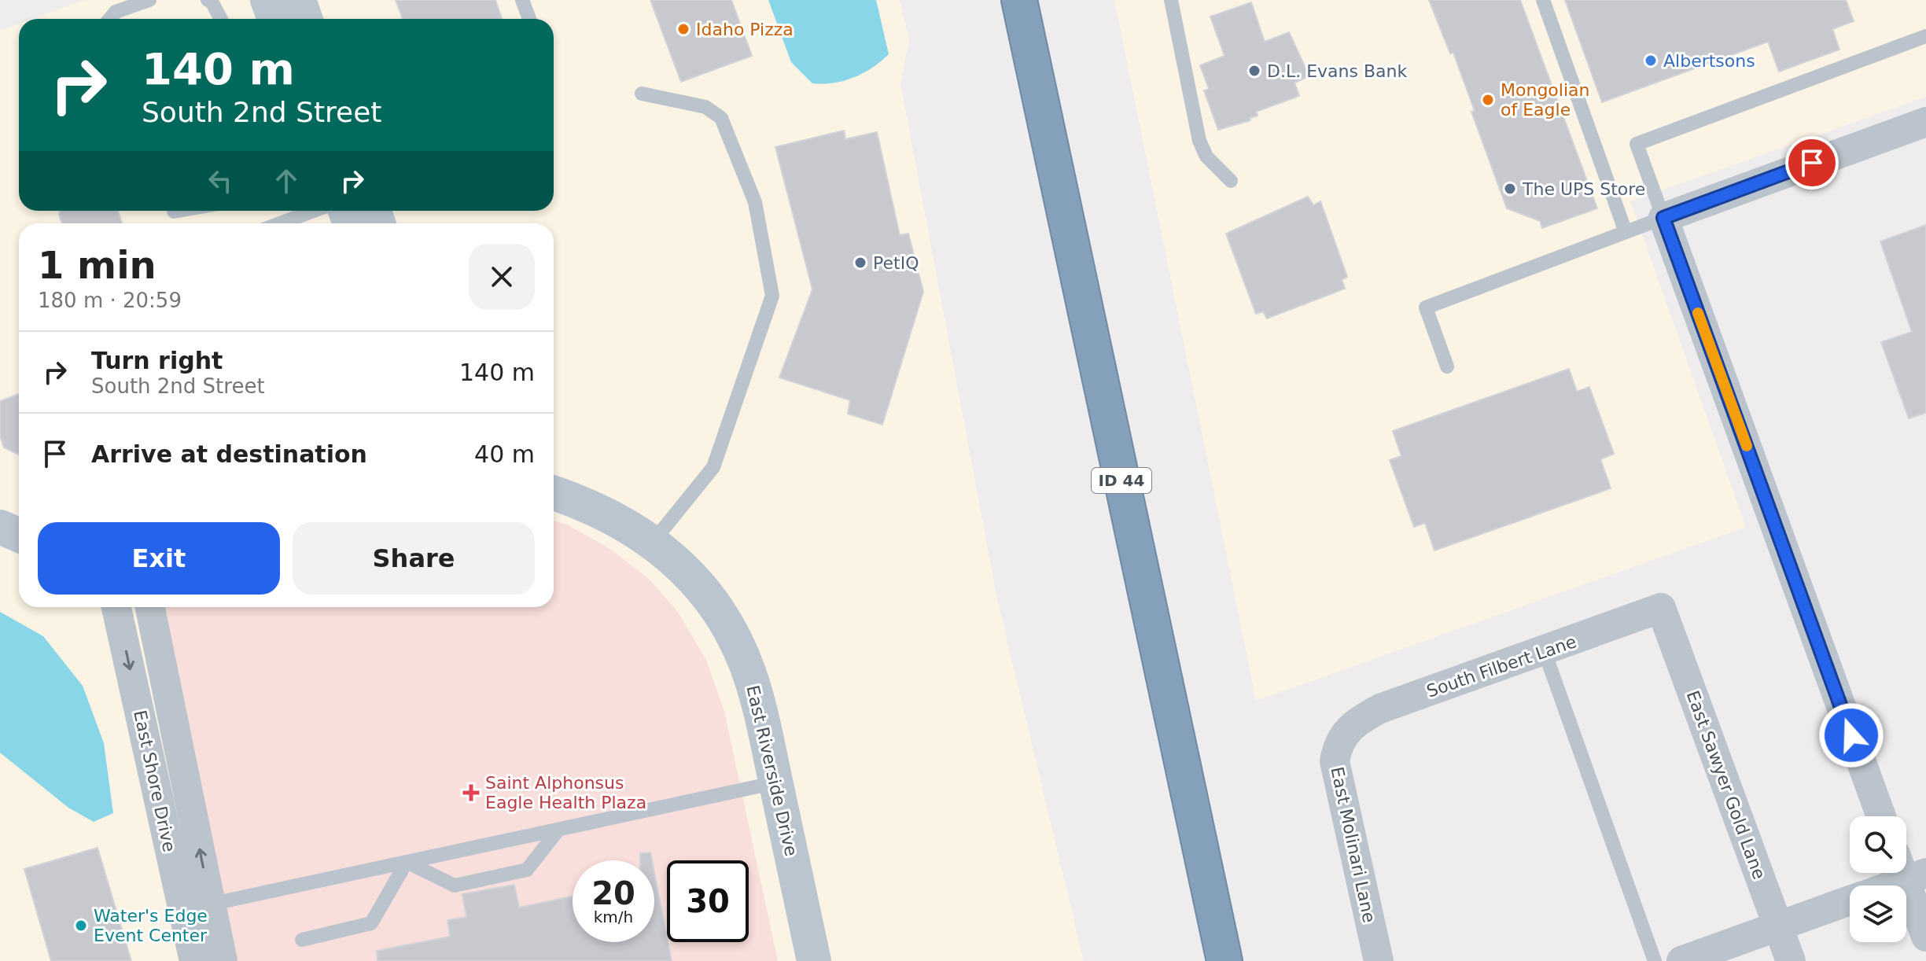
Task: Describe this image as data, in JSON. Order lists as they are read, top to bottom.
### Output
{
  "streets": {
    "highway": ["ID 44"],
    "street": [
      "South Filbert Lane",
      "East Riverside Drive",
      "East Shore Drive",
      "East Sawyer Gold Lane",
      "East Molinari Lane"
    ]
  },
  "crossings": [
    ["South Filbert Lane", "East Sawyer Gold Lane"],
    ["South Filbert Lane", "East Molinari Lane"]
  ],
  "places": {
    "other": [
      "Idaho Pizza",
      "Albertsons",
      "D.L. Evans Bank",
      "Mongolian of Eagle",
      "The UPS Store",
      "PetIQ",
      "Water's Edge Event Center"
    ],
    "health": ["Saint Alphonsus Eagle Health Plaza"]
  },
  "page": {
    "turn": ["140 m", "South 2nd Street"],
    "heading": ["1 min", "180 m · 20:59"],
    "list": [
      {
        "name": "Turn right",
        "note": "South 2nd Street",
        "value": "140 m"
      },
      {
        "name": "Arrive at destination",
        "value": "40 m"
      }
    ],
    "buttons": ["Exit", "Share"],
    "speed": "20 km/h",
    "limit": "30"
  }
}
